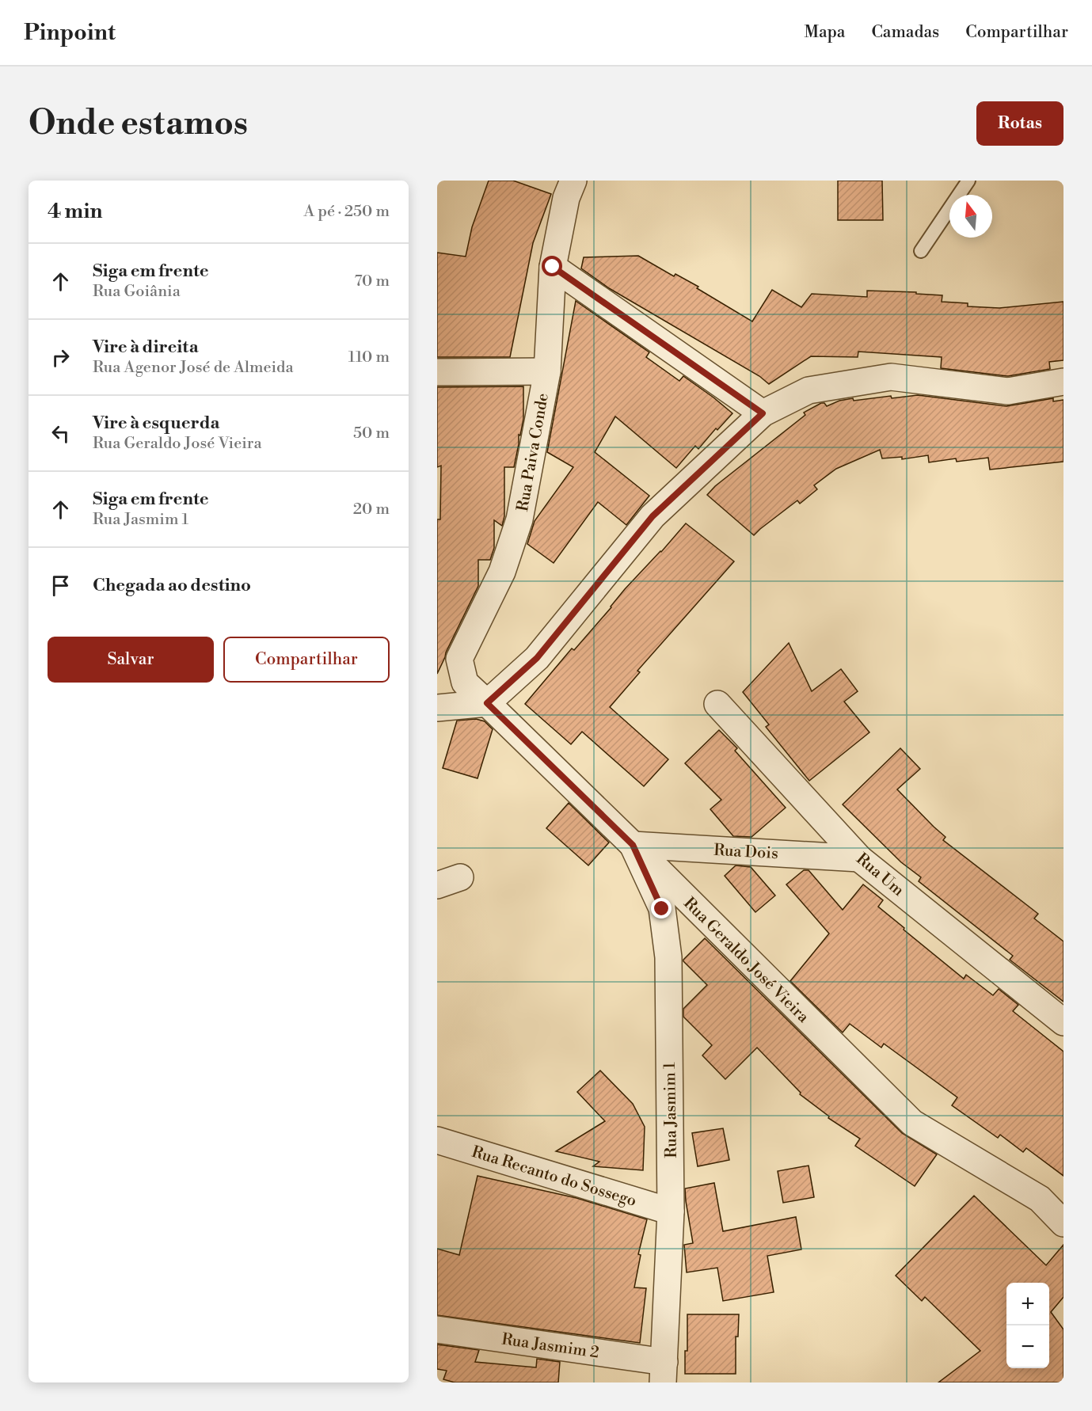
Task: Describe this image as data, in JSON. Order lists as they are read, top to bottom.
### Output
{
  "streets": {
    "street": [
      "Rua Paiva Conde",
      "Rua Dois",
      "Rua Um",
      "Rua Geraldo José Vieira",
      "Rua Jasmim 1",
      "Rua Recanto do Sossego",
      "Rua Jasmim 2"
    ]
  },
  "crossings": [
    ["Rua Paiva Conde", "Rua Geraldo José Vieira"],
    ["Rua Dois", "Rua Um"],
    ["Rua Dois", "Rua Geraldo José Vieira"],
    ["Rua Dois", "Rua Jasmim 1"],
    ["Rua Geraldo José Vieira", "Rua Jasmim 1"],
    ["Rua Jasmim 1", "Rua Recanto do Sossego"],
    ["Rua Jasmim 1", "Rua Jasmim 2"]
  ],
  "north": "top",
  "page": {
    "header": "Pinpoint",
    "nav": ["Mapa", "Camadas", "Compartilhar"],
    "buttons": [
      "Rotas",
      ["Salvar", "Compartilhar"]
    ],
    "title": "Onde estamos",
    "heading": ["4 min", "A pé · 250 m"],
    "list": [
      ["Siga em frente", "Rua Goiânia", "70 m"],
      ["Vire à direita", "Rua Agenor José de Almeida", "110 m"],
      ["Vire à esquerda", "Rua Geraldo José Vieira", "50 m"],
      ["Siga em frente", "Rua Jasmim 1", "20 m"],
      "Chegada ao destino"
    ],
    "map_buttons": ["+", "−"]
  }
}
